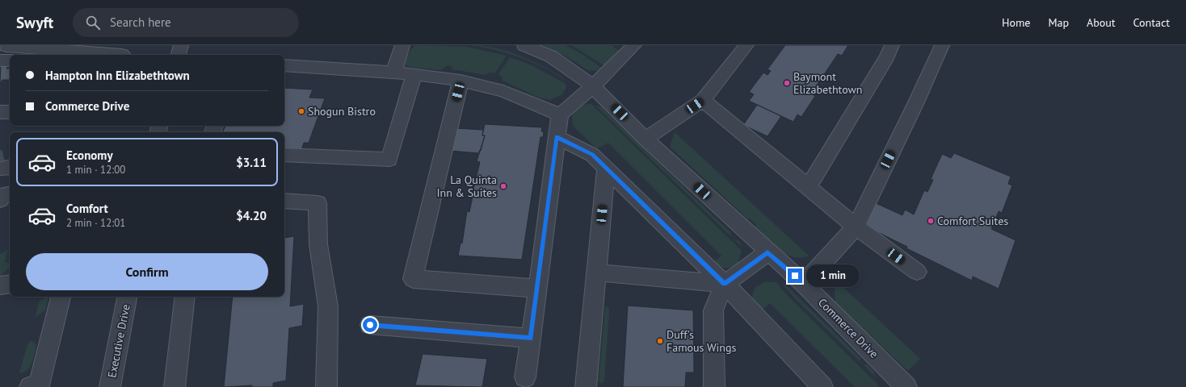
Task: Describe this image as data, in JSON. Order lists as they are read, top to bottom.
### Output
{
  "streets": {
    "street": ["Commerce Drive", "Executive Drive"]
  },
  "places": [
    "Baymont Elizabethtown",
    "Shogun Bistro",
    "La Quinta Inn & Suites",
    "Comfort Suites",
    "Duff's Famous Wings"
  ],
  "page": {
    "header": "Swyft",
    "search": "Search here",
    "nav": [
      "Home",
      "Map",
      "About",
      "Contact"
    ],
    "banner": ["Hampton Inn Elizabethtown", "Commerce Drive"],
    "list": [
      {
        "name": "Economy",
        "note": "1 min · 12:00",
        "value": "$3.11"
      },
      {
        "name": "Comfort",
        "note": "2 min · 12:01",
        "value": "$4.20"
      }
    ],
    "buttons": "Confirm",
    "bubble": "1 min"
  }
}
